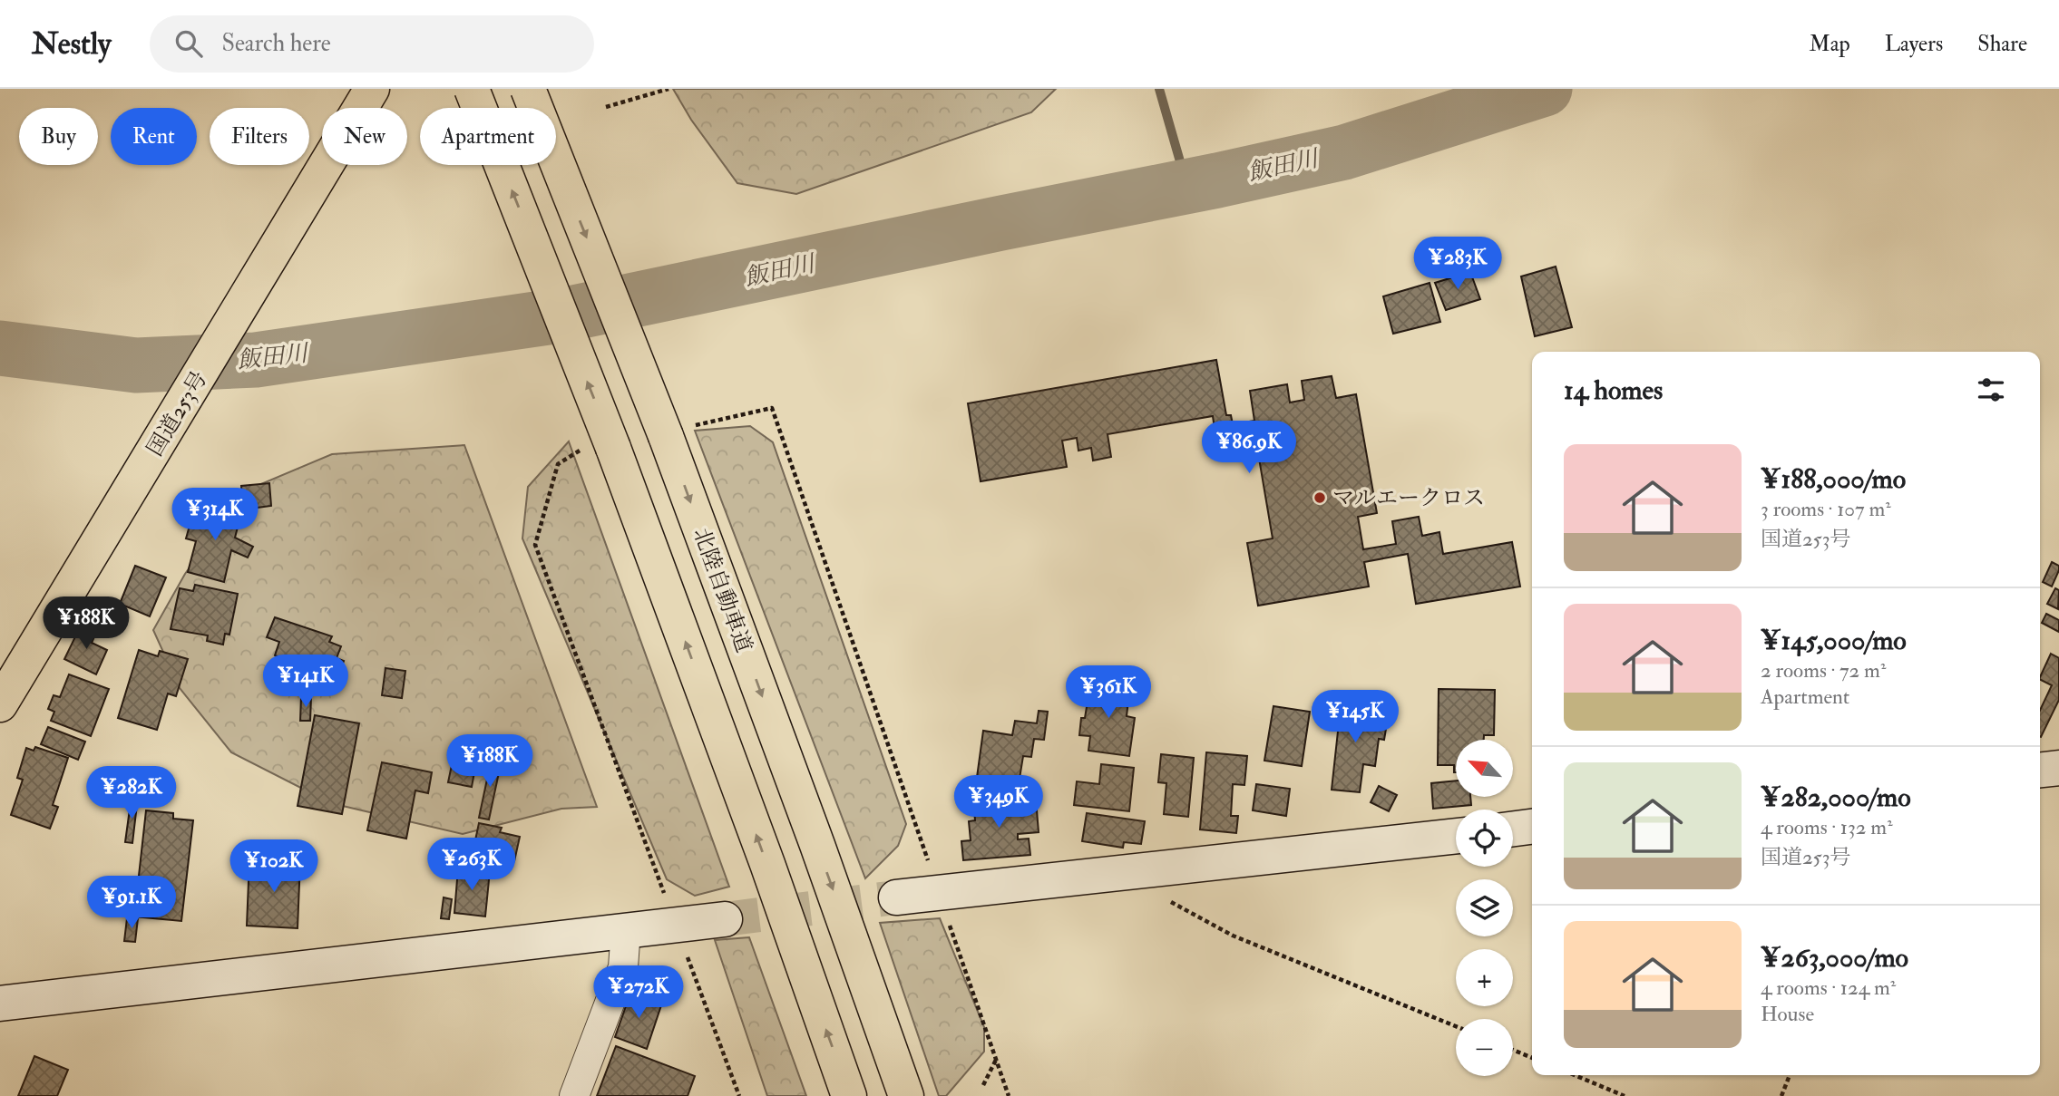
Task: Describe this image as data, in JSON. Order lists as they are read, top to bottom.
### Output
{
  "streets": {
    "highway": ["国道253号", "北陸自動車道"]
  },
  "water": ["飯田川"],
  "places": ["マルエークロス"],
  "north": "top left",
  "page": {
    "header": "Nestly",
    "search": "Search here",
    "nav": ["Map", "Layers", "Share"],
    "chip": [
      "Buy",
      "Rent",
      "Filters",
      "New",
      "Apartment"
    ],
    "price": [
      "¥283K",
      "¥86.9K",
      "¥314K",
      "¥188K",
      "¥141K",
      "¥361K",
      "¥145K",
      "¥188K",
      "¥282K",
      "¥349K",
      "¥263K",
      "¥102K",
      "¥91.1K",
      "¥272K"
    ],
    "heading": "14 homes",
    "list": [
      {
        "name": "¥188,000/mo",
        "note": "3 rooms · 107 m² · 国道253号"
      },
      {
        "name": "¥145,000/mo",
        "note": "2 rooms · 72 m² · Apartment"
      },
      {
        "name": "¥282,000/mo",
        "note": "4 rooms · 132 m² · 国道253号"
      },
      {
        "name": "¥263,000/mo",
        "note": "4 rooms · 124 m² · House"
      }
    ],
    "map_buttons": ["+", "−"]
  }
}
